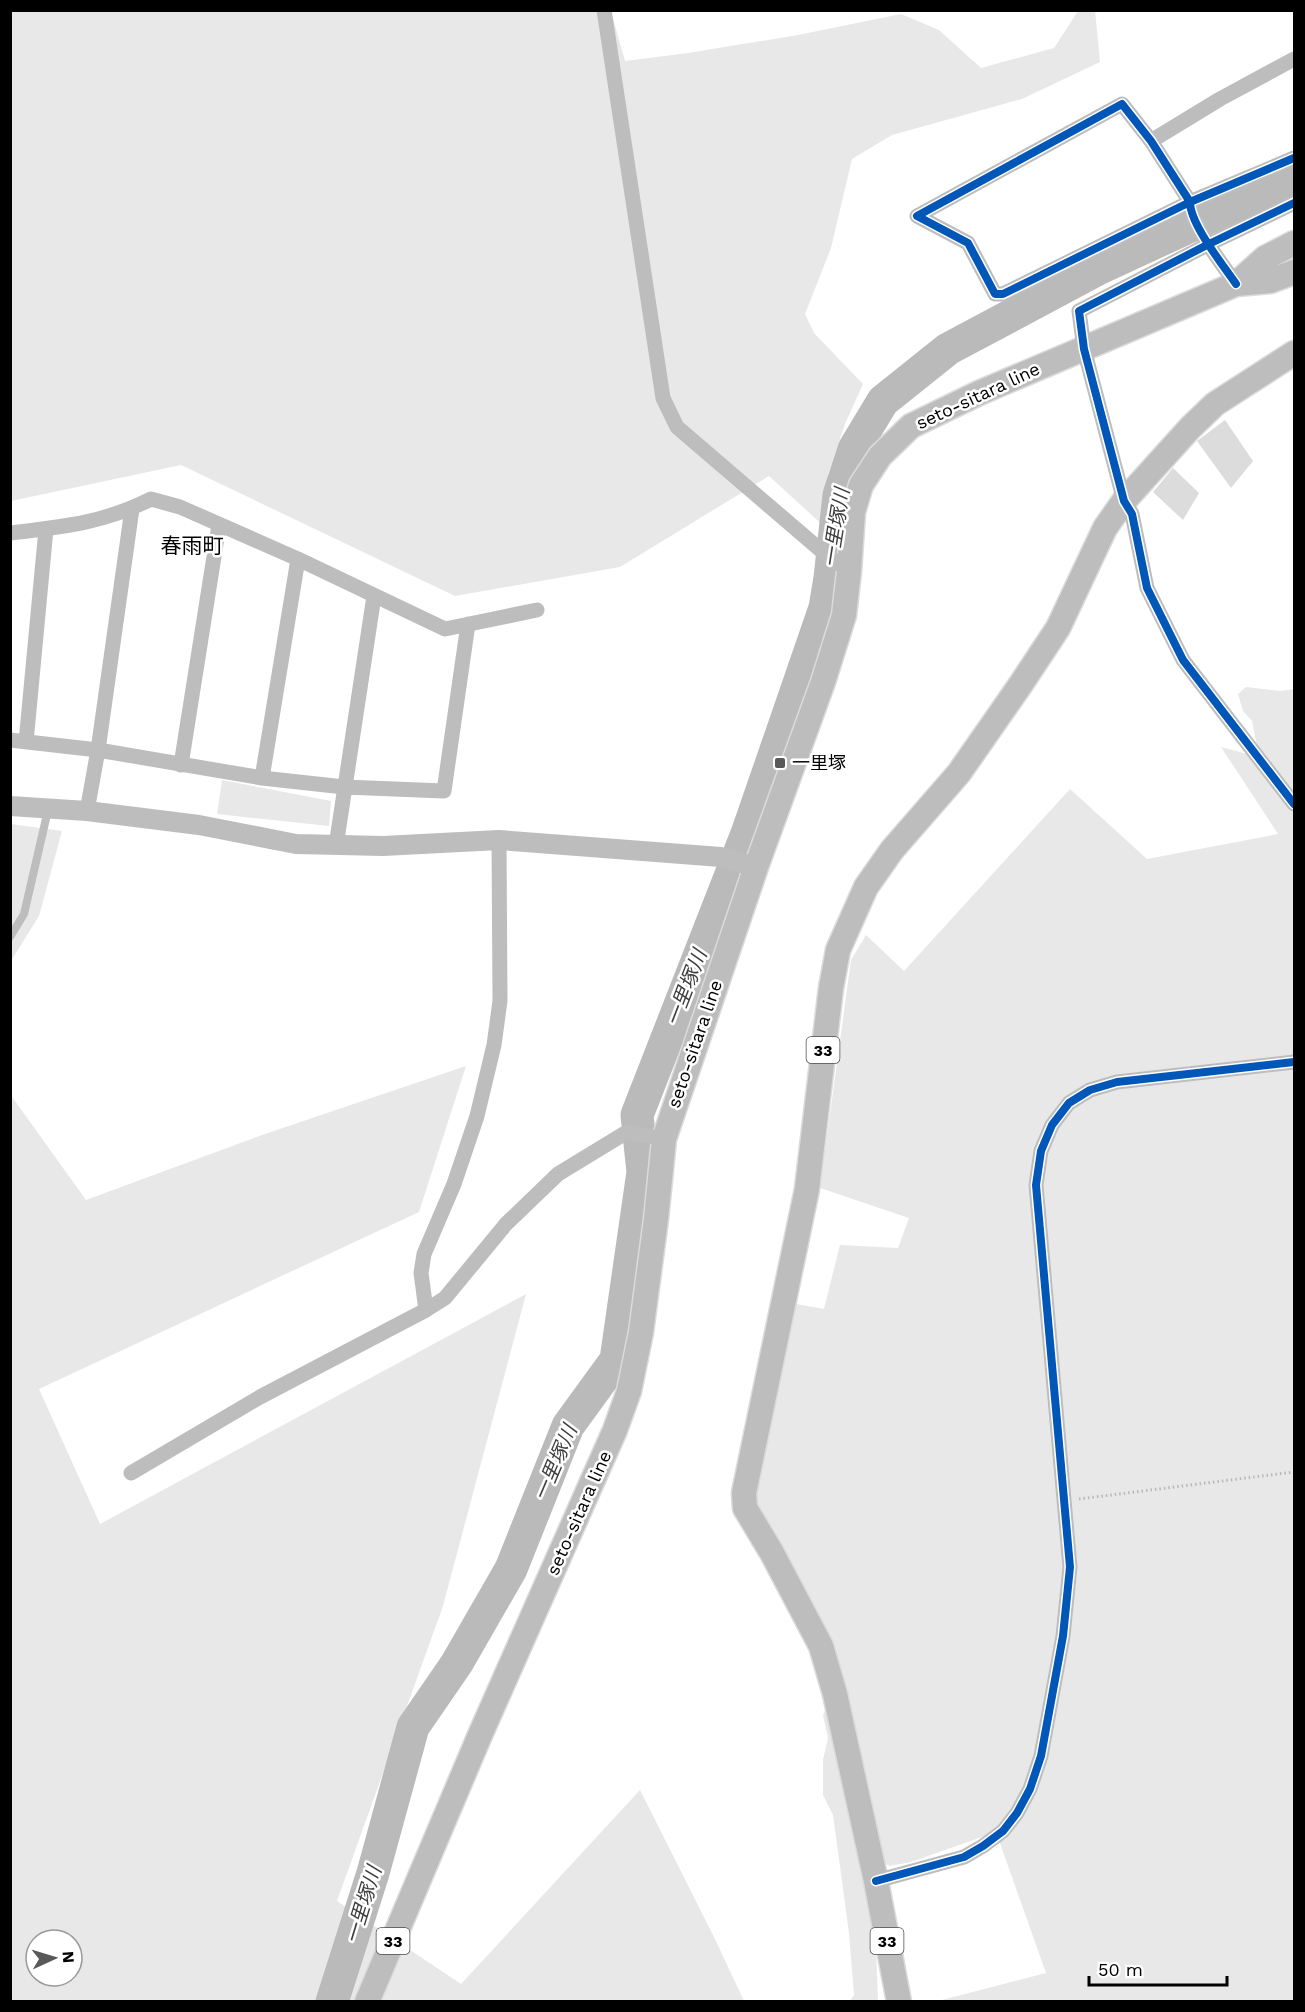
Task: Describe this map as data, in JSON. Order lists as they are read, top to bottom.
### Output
{
  "streets": {
    "main road": ["seto-sitara line", "33"]
  },
  "districts": ["春雨町"],
  "water": ["一里塚川"],
  "places": {
    "transit": ["一里塚"]
  },
  "scale_bar": "50 m",
  "north": "right"
}
